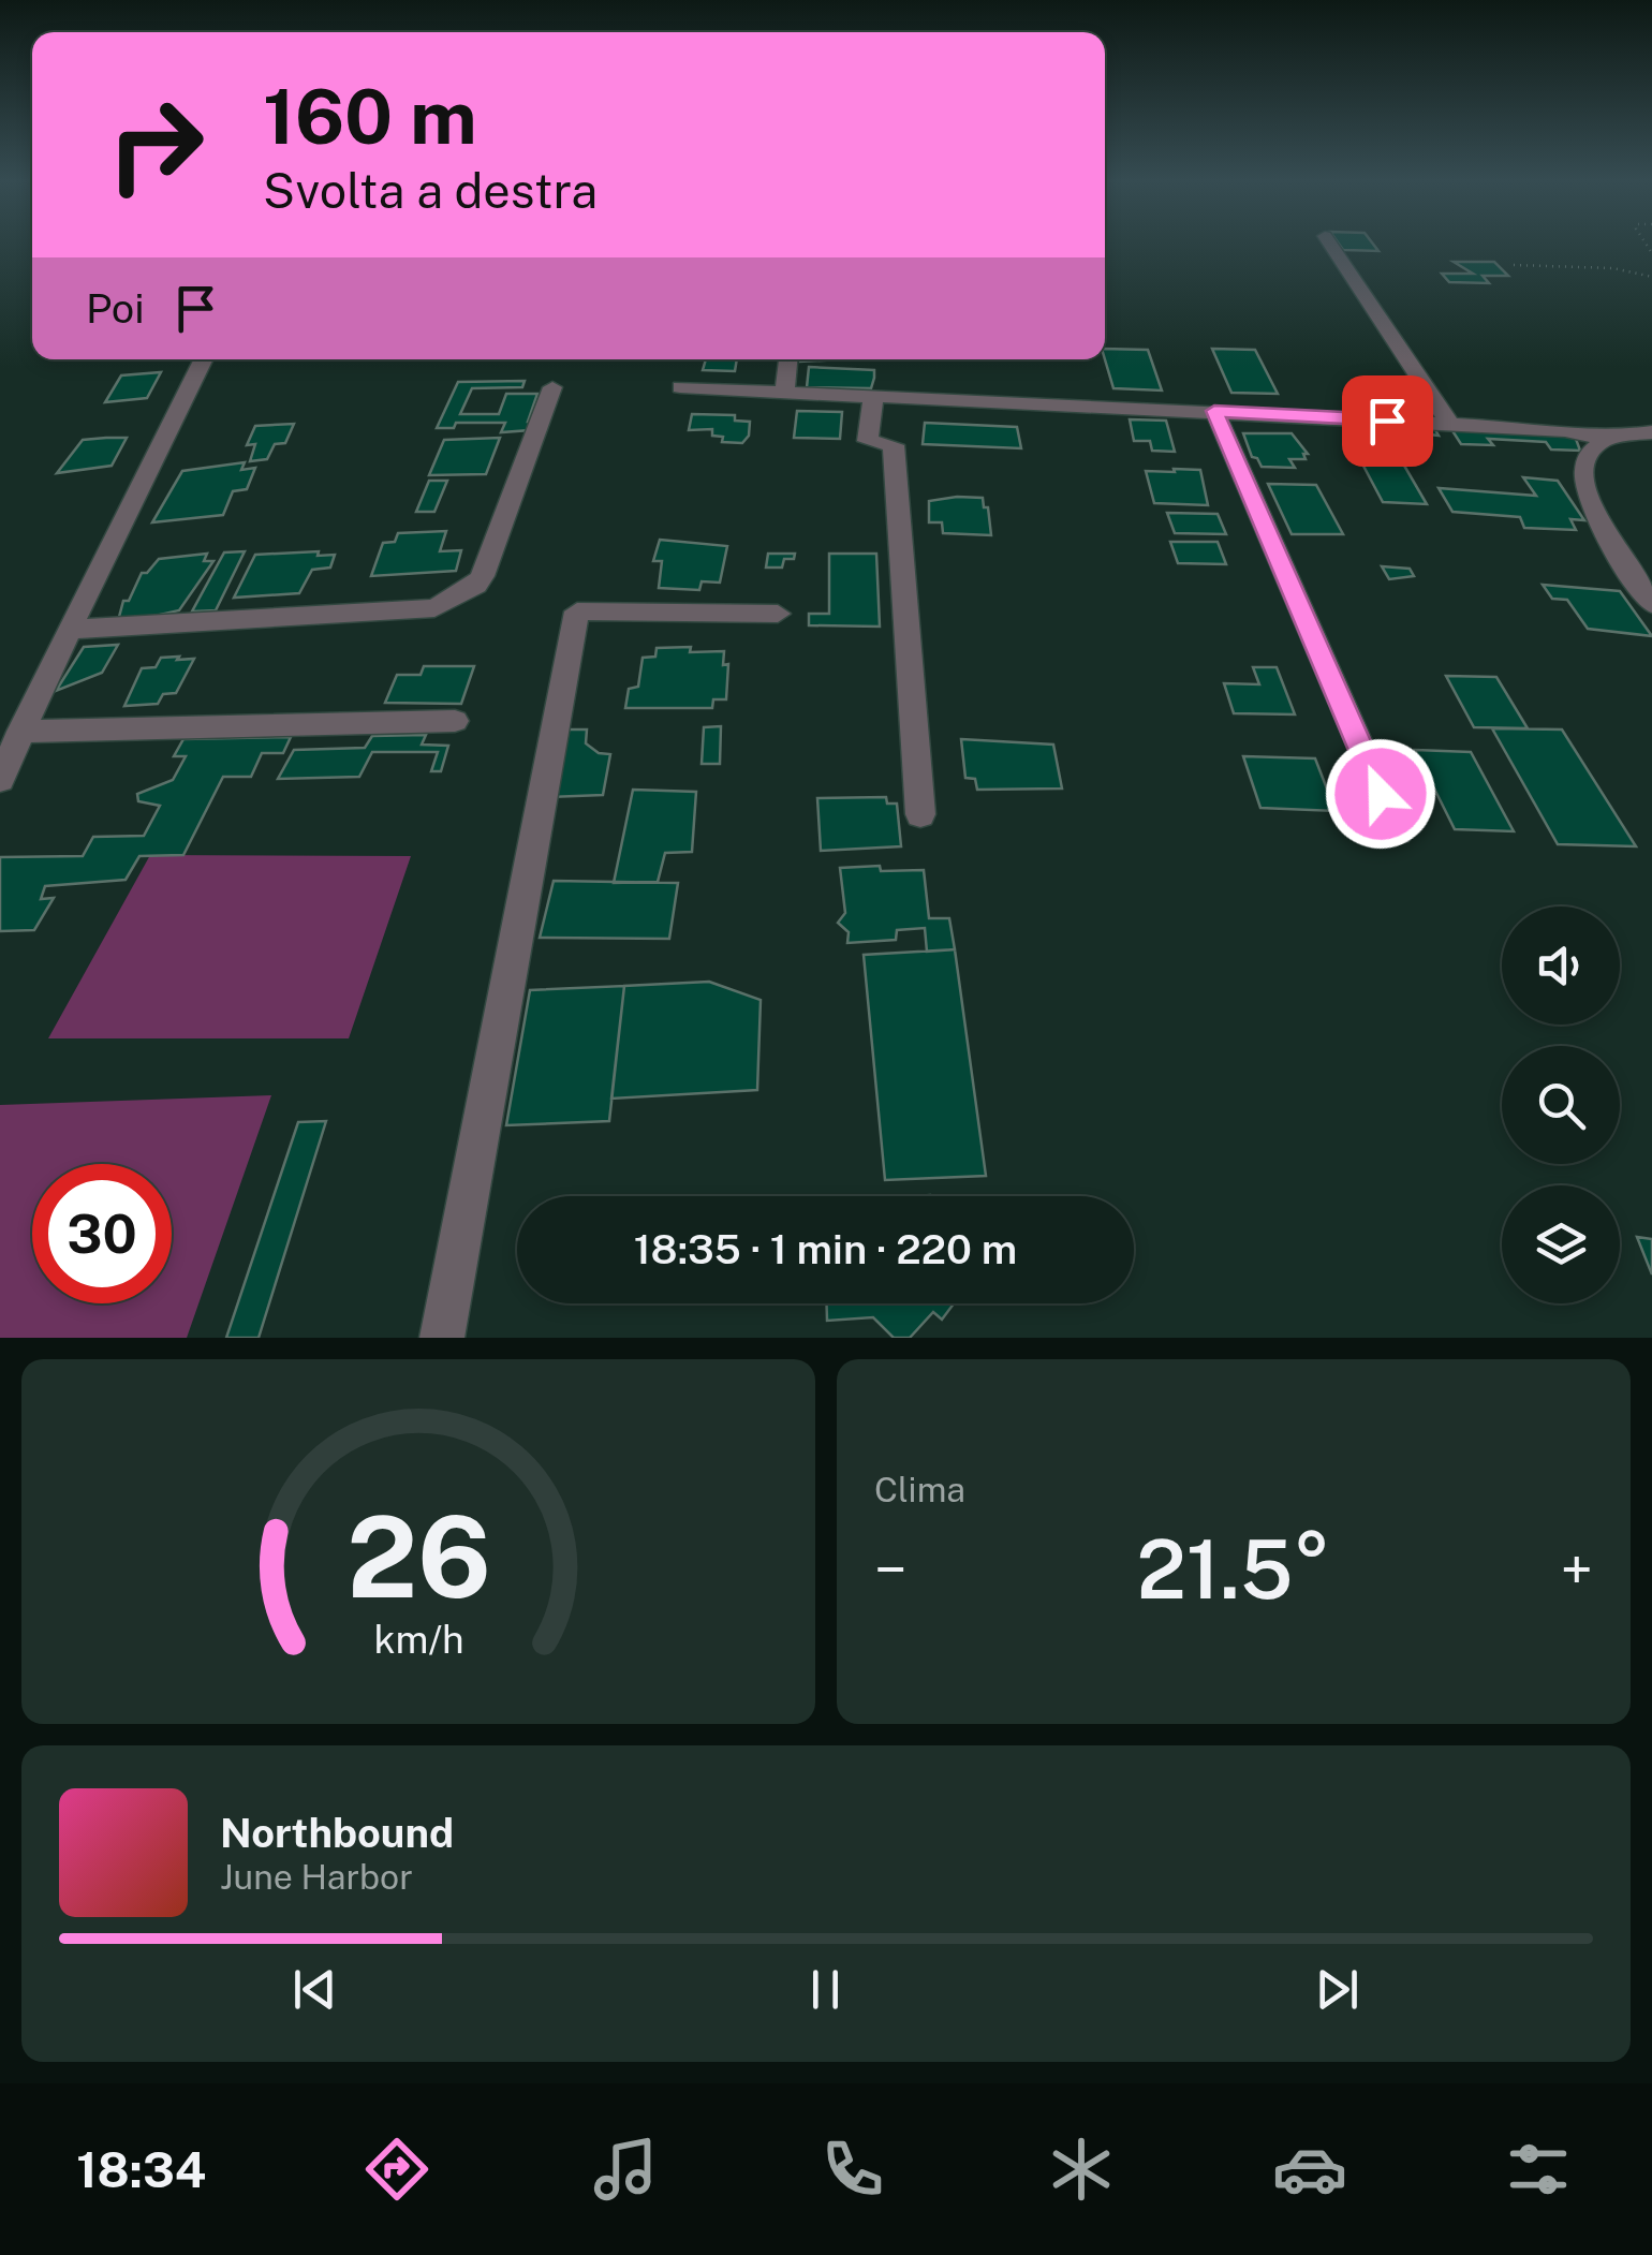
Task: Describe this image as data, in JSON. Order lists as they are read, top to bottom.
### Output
{
  "page": {
    "turn": ["160 m", "Svolta a destra"],
    "then": "Poi",
    "limit": "30",
    "trip": "18:35 · 1 min · 220 m",
    "tile": "Clima",
    "heat": ["−", "21.5°", "+"],
    "song": ["Northbound", "June Harbor"],
    "tabs": "18:34",
    "gauge": ["26", "km/h"]
  }
}
